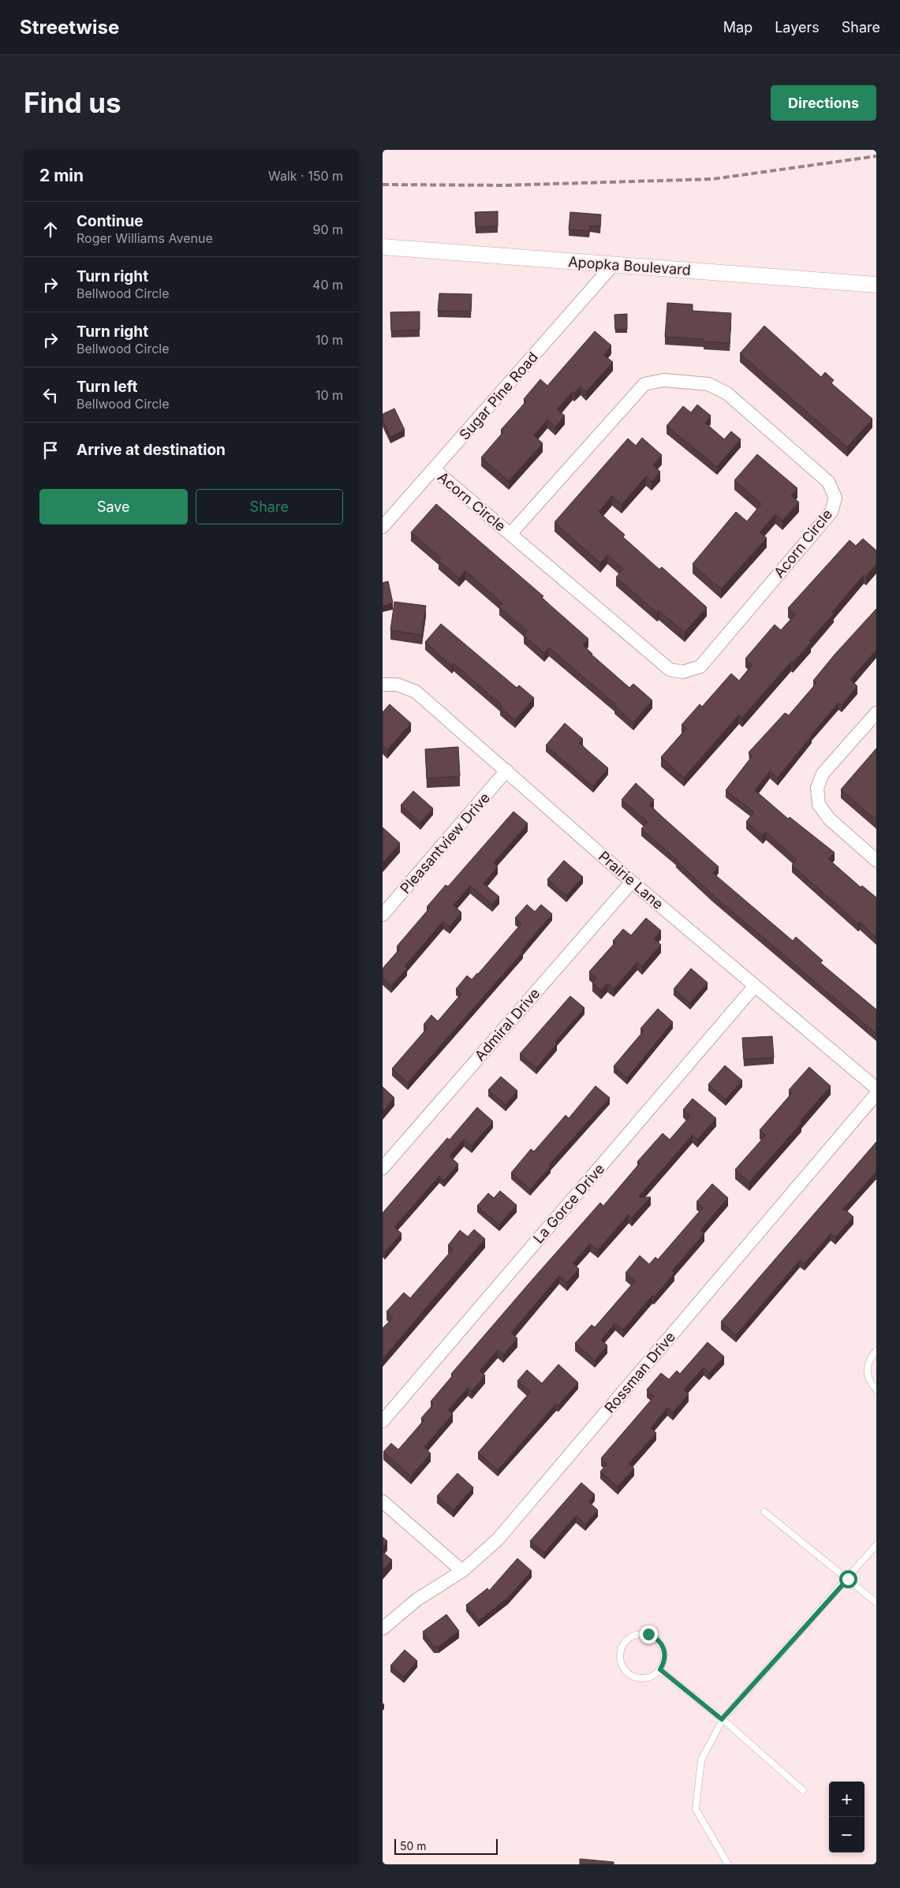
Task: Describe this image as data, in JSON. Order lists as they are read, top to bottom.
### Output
{
  "streets": {
    "street": [
      "Apopka Boulevard",
      "Sugar Pine Road",
      "Acorn Circle",
      "Pleasantview Drive",
      "Prairie Lane",
      "Admiral Drive",
      "La Gorce Drive",
      "Rossman Drive"
    ]
  },
  "crossings": [
    ["Apopka Boulevard", "Sugar Pine Road"],
    ["Sugar Pine Road", "Acorn Circle"],
    ["Pleasantview Drive", "Prairie Lane"],
    ["Prairie Lane", "Admiral Drive"],
    ["Prairie Lane", "La Gorce Drive"]
  ],
  "scale_bar": "50 m",
  "page": {
    "header": "Streetwise",
    "nav": ["Map", "Layers", "Share"],
    "buttons": [
      "Directions",
      ["Save", "Share"]
    ],
    "title": "Find us",
    "heading": ["2 min", "Walk · 150 m"],
    "list": [
      ["Continue", "Roger Williams Avenue", "90 m"],
      ["Turn right", "Bellwood Circle", "40 m"],
      ["Turn right", "Bellwood Circle", "10 m"],
      ["Turn left", "Bellwood Circle", "10 m"],
      "Arrive at destination"
    ],
    "map_buttons": ["+", "−"],
    "scale": "50 m"
  }
}
